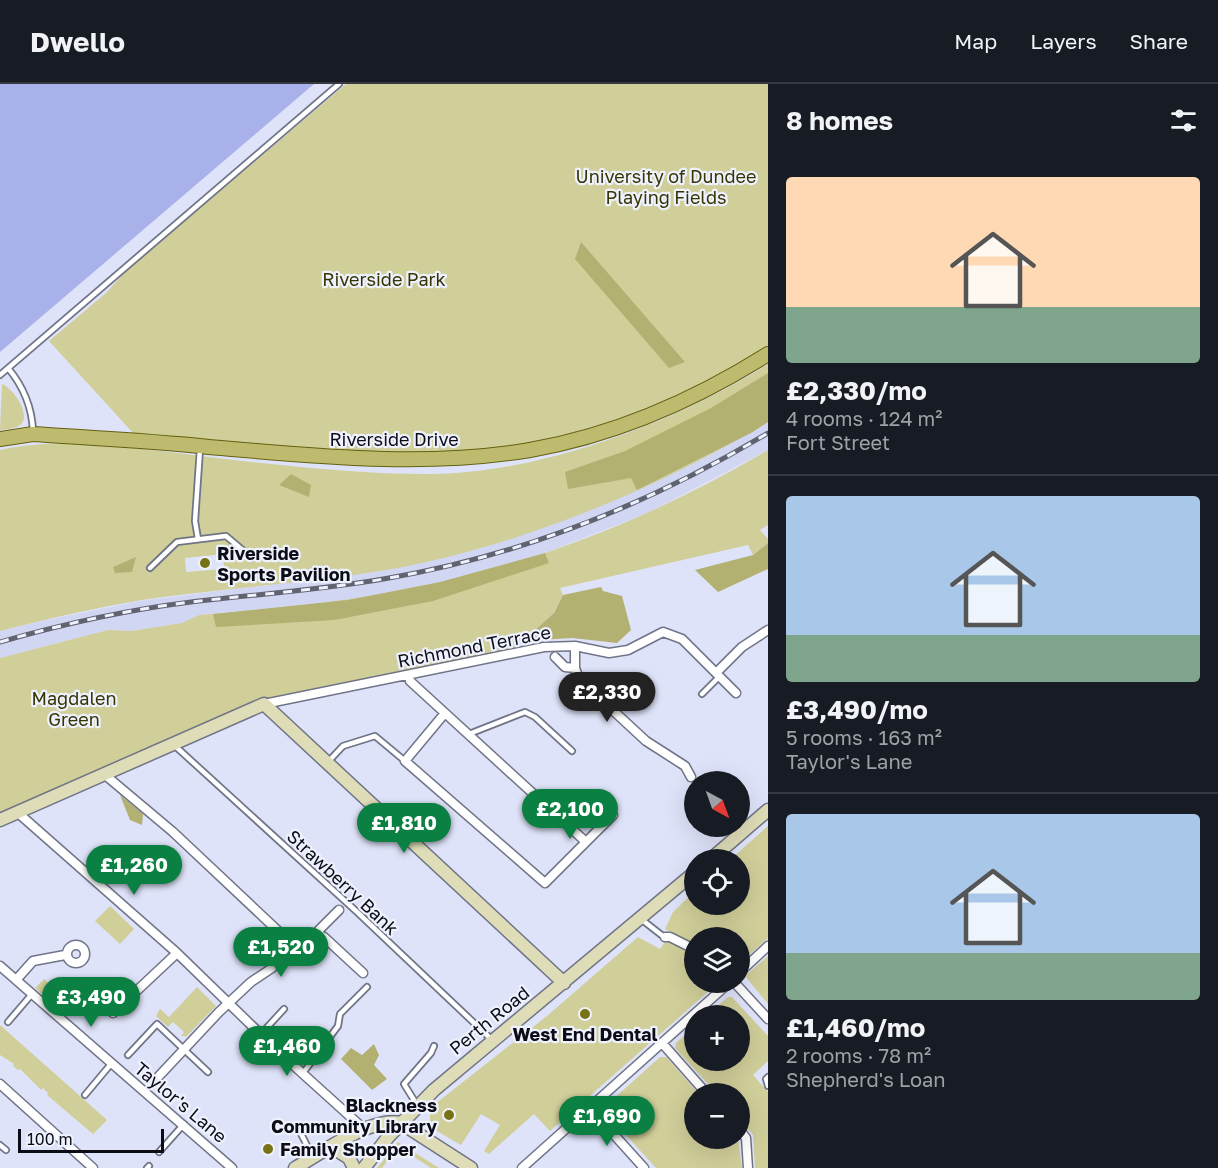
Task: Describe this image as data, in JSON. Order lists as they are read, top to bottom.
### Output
{
  "streets": {
    "main road": ["Riverside Drive"],
    "street": ["Richmond Terrace", "Perth Road", "Taylor's Lane"],
    "lane": ["Strawberry Bank"]
  },
  "crossings": [
    ["Strawberry Bank", "Perth Road"]
  ],
  "parks": ["University of Dundee Playing Fields", "Riverside Park", "Magdalen Green"],
  "places": [
    "Riverside Sports Pavilion",
    "West End Dental",
    "Blackness Community Library",
    "Family Shopper"
  ],
  "scale_bar": "100 m",
  "north": "bottom right",
  "page": {
    "header": "Dwello",
    "nav": ["Map", "Layers", "Share"],
    "heading": "8 homes",
    "list": [
      {
        "name": "£2,330/mo",
        "note": "4 rooms · 124 m² · Fort Street"
      },
      {
        "name": "£3,490/mo",
        "note": "5 rooms · 163 m² · Taylor's Lane"
      },
      {
        "name": "£1,460/mo",
        "note": "2 rooms · 78 m² · Shepherd's Loan"
      }
    ],
    "price": [
      "£2,330",
      "£2,100",
      "£1,810",
      "£1,260",
      "£1,520",
      "£3,490",
      "£1,460",
      "£1,690"
    ],
    "map_buttons": ["+", "−"],
    "scale": "100 m"
  }
}
